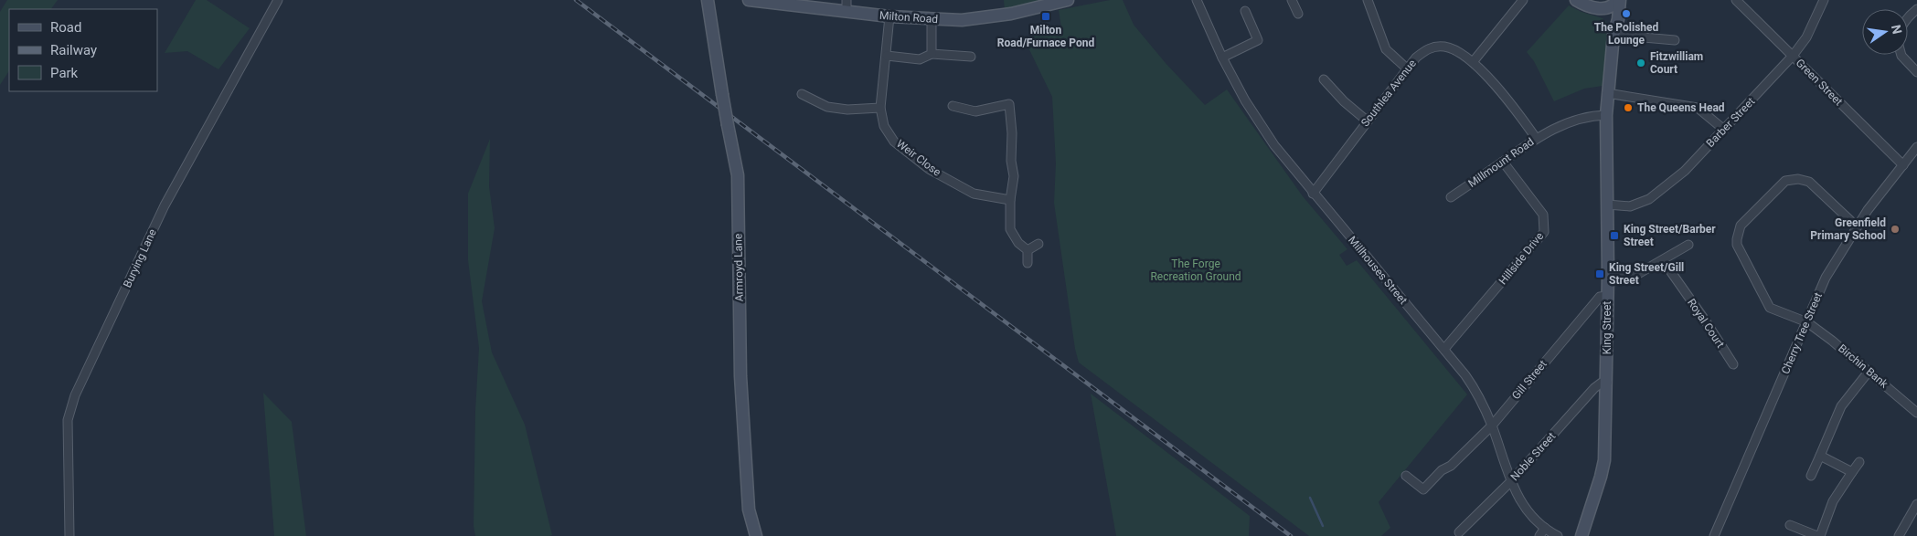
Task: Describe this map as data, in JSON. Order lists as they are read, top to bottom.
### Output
{
  "streets": {
    "street": [
      "Milton Road",
      "Green Street",
      "Southlea Avenue",
      "Barber Street",
      "Weir Close",
      "Millmount Road",
      "Burying Lane",
      "Hillside Drive",
      "Armroyd Lane",
      "Millhouses Street",
      "Royal Court",
      "King Street",
      "Cherry Tree Street",
      "Birchin Bank",
      "Gill Street",
      "Noble Street"
    ]
  },
  "crossings": [
    ["Milton Road", "Weir Close"],
    ["Green Street", "Barber Street"],
    ["Green Street", "Cherry Tree Street"],
    ["Southlea Avenue", "Millmount Road"],
    ["Southlea Avenue", "Millhouses Street"],
    ["Barber Street", "King Street"],
    ["Millmount Road", "Hillside Drive"],
    ["Millmount Road", "King Street"],
    ["Hillside Drive", "Millhouses Street"],
    ["Millhouses Street", "Gill Street"],
    ["Millhouses Street", "Noble Street"],
    ["King Street", "Gill Street"],
    ["King Street", "Noble Street"],
    ["Cherry Tree Street", "Birchin Bank"]
  ],
  "parks": ["The Forge Recreation Ground"],
  "places": {
    "other": [
      "The Polished Lounge",
      "Fitzwilliam Court",
      "The Queens Head",
      "Greenfield Primary School"
    ],
    "transit": ["Milton Road/Furnace Pond", "King Street/Barber Street", "King Street/Gill Street"]
  },
  "legend": ["Road", "Railway", "Park"],
  "north": "right"
}
